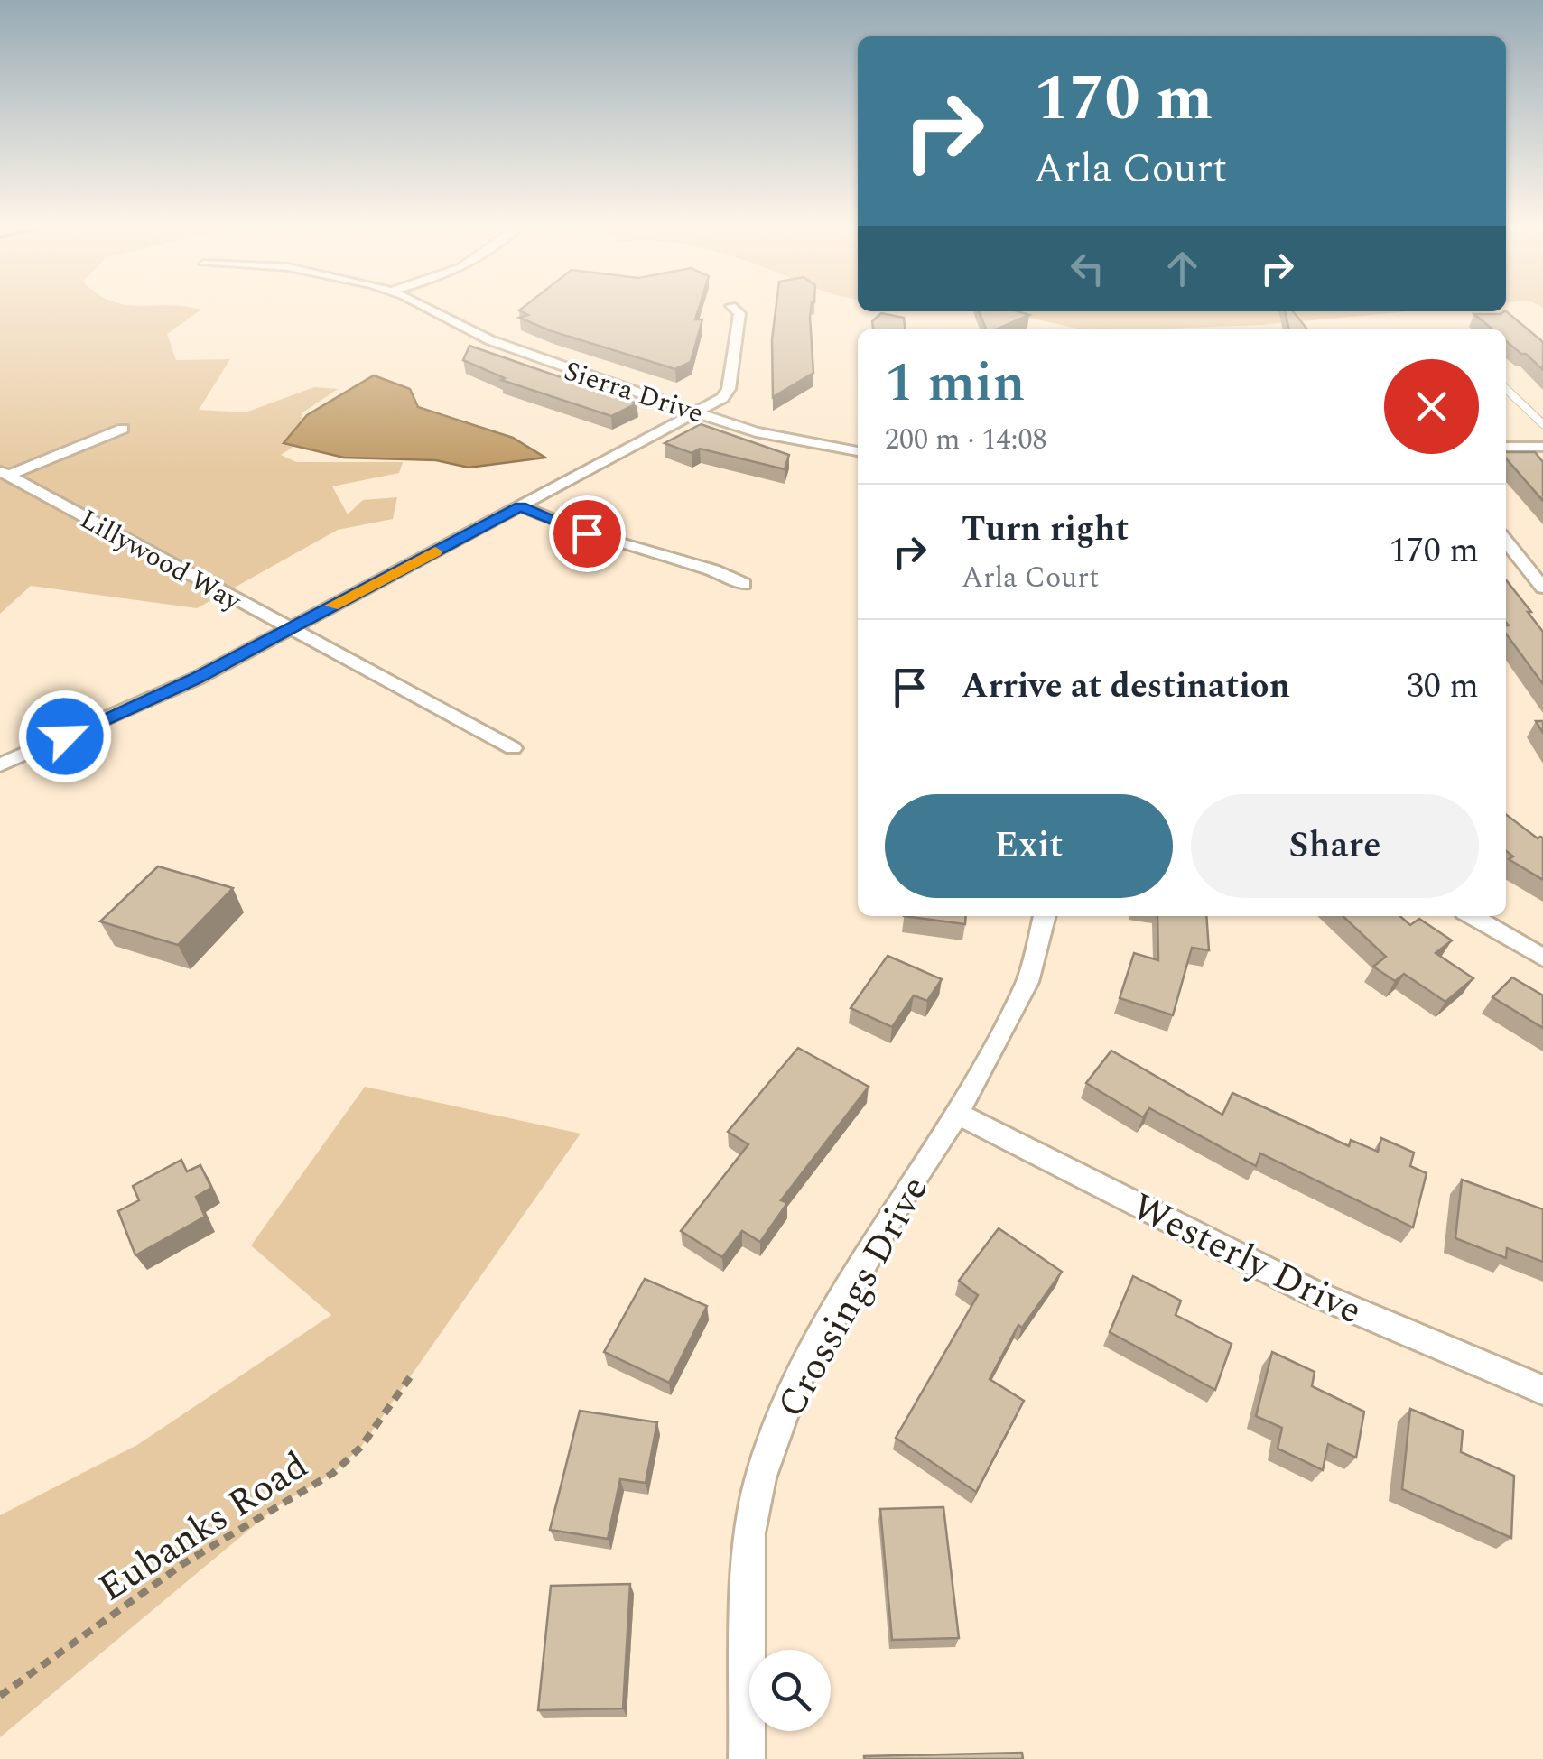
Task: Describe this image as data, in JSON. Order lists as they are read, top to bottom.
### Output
{
  "streets": {
    "street": [
      "Sierra Drive",
      "Lillywood Way",
      "Westerly Drive",
      "Crossings Drive"
    ],
    "path": ["Eubanks Road"]
  },
  "crossings": [
    ["Westerly Drive", "Crossings Drive"]
  ],
  "page": {
    "turn": ["170 m", "Arla Court"],
    "heading": ["1 min", "200 m · 14:08"],
    "list": [
      {
        "name": "Turn right",
        "note": "Arla Court",
        "value": "170 m"
      },
      {
        "name": "Arrive at destination",
        "value": "30 m"
      }
    ],
    "buttons": ["Exit", "Share"]
  }
}
